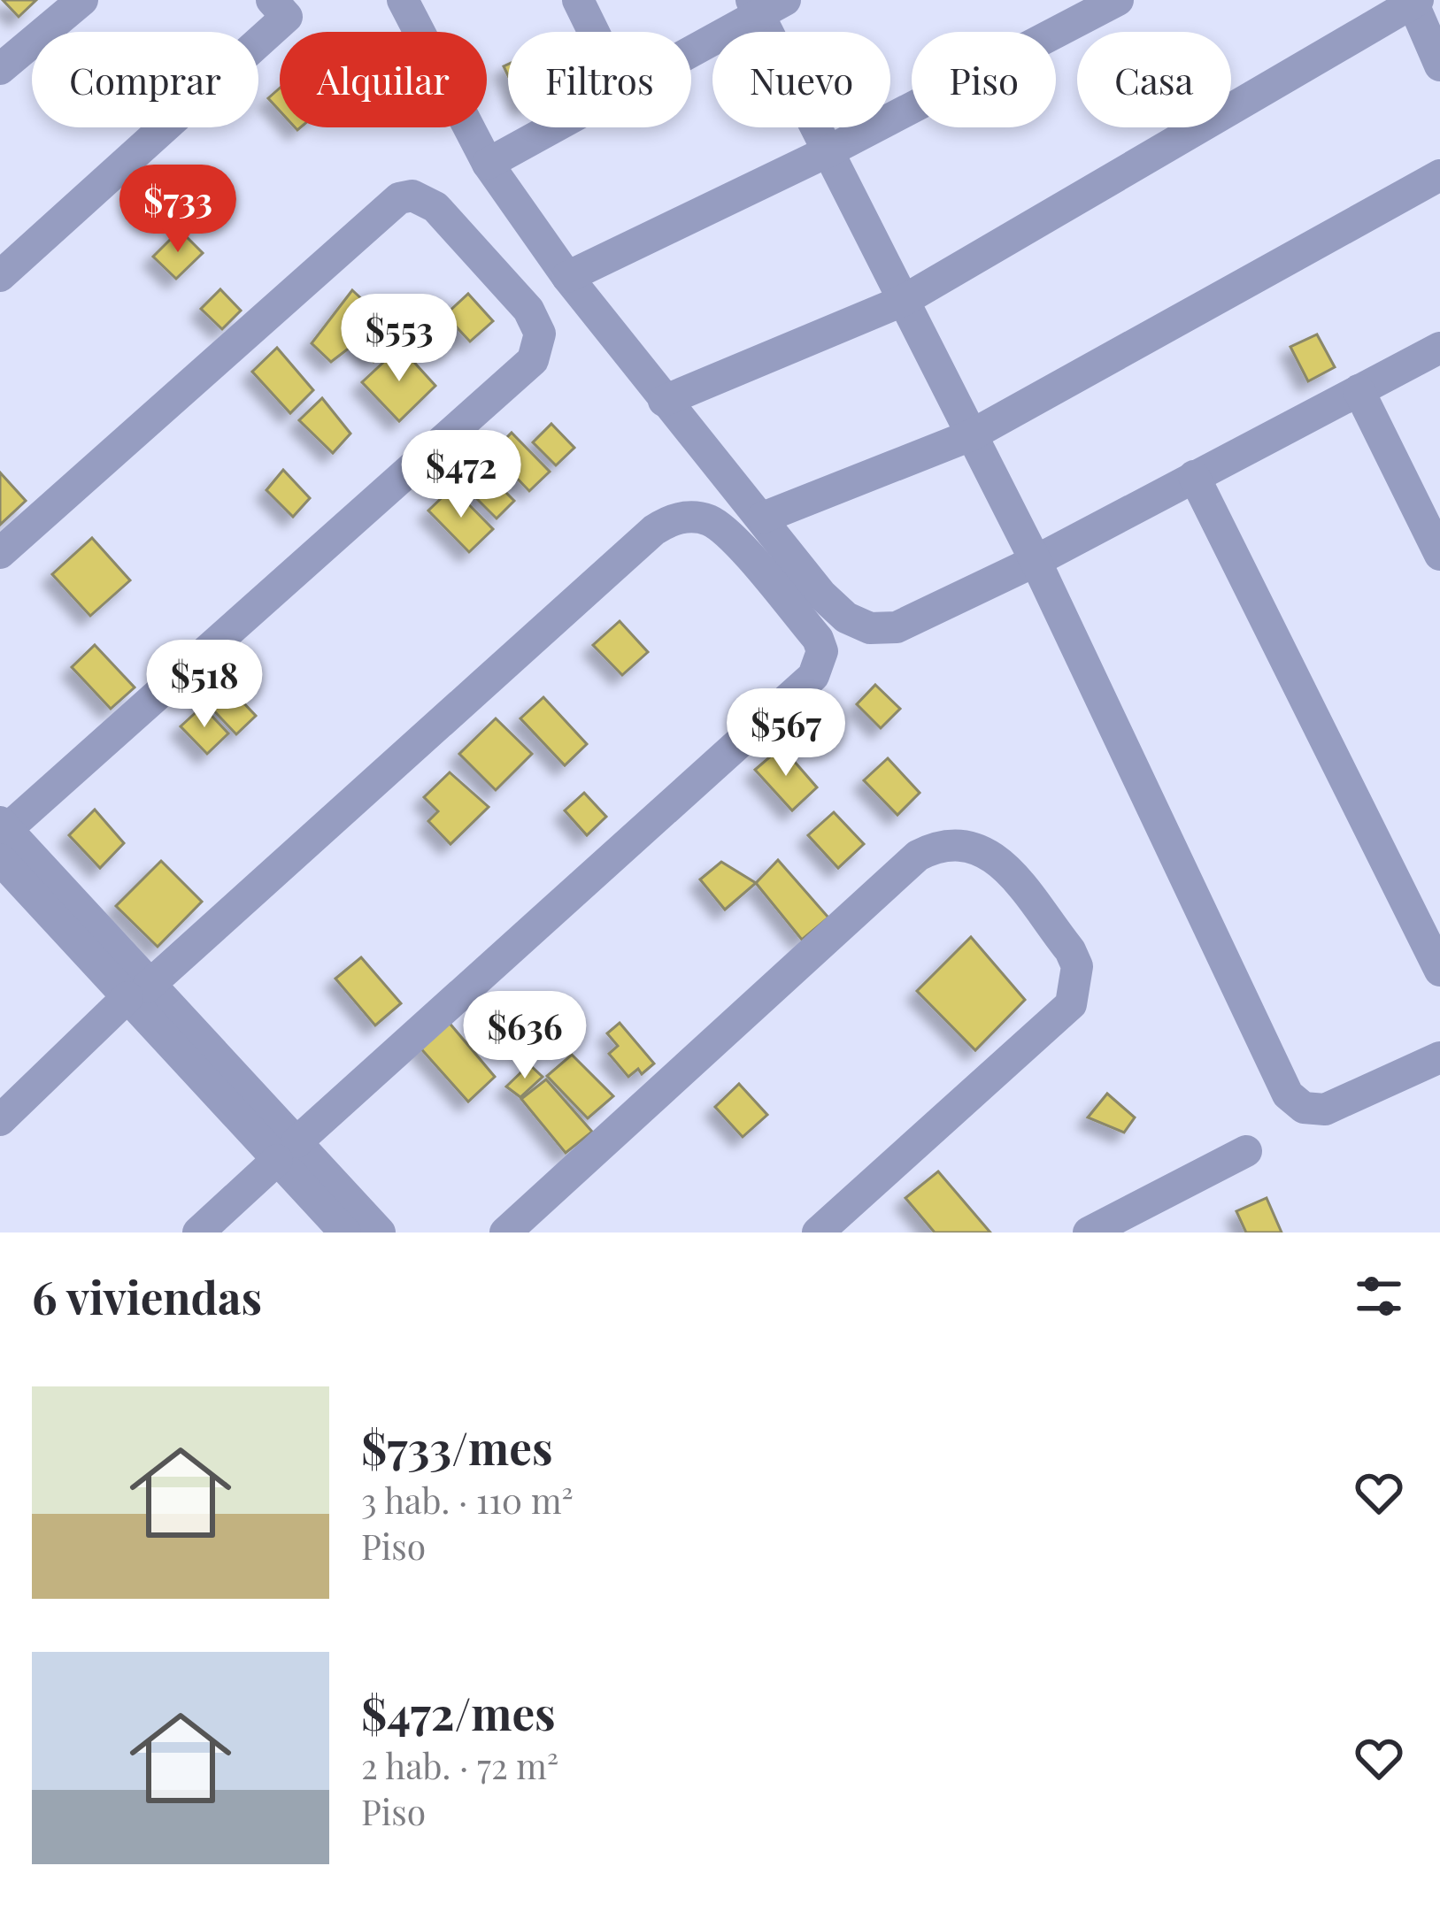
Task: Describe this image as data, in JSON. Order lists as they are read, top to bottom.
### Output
{
  "page": {
    "chip": [
      "Comprar",
      "Alquilar",
      "Filtros",
      "Nuevo",
      "Piso",
      "Casa"
    ],
    "price": [
      "$733",
      "$553",
      "$472",
      "$518",
      "$567",
      "$636"
    ],
    "heading": "6 viviendas",
    "list": [
      {
        "name": "$733/mes",
        "note": "3 hab. · 110 m² · Piso"
      },
      {
        "name": "$472/mes",
        "note": "2 hab. · 72 m² · Piso"
      }
    ]
  }
}
